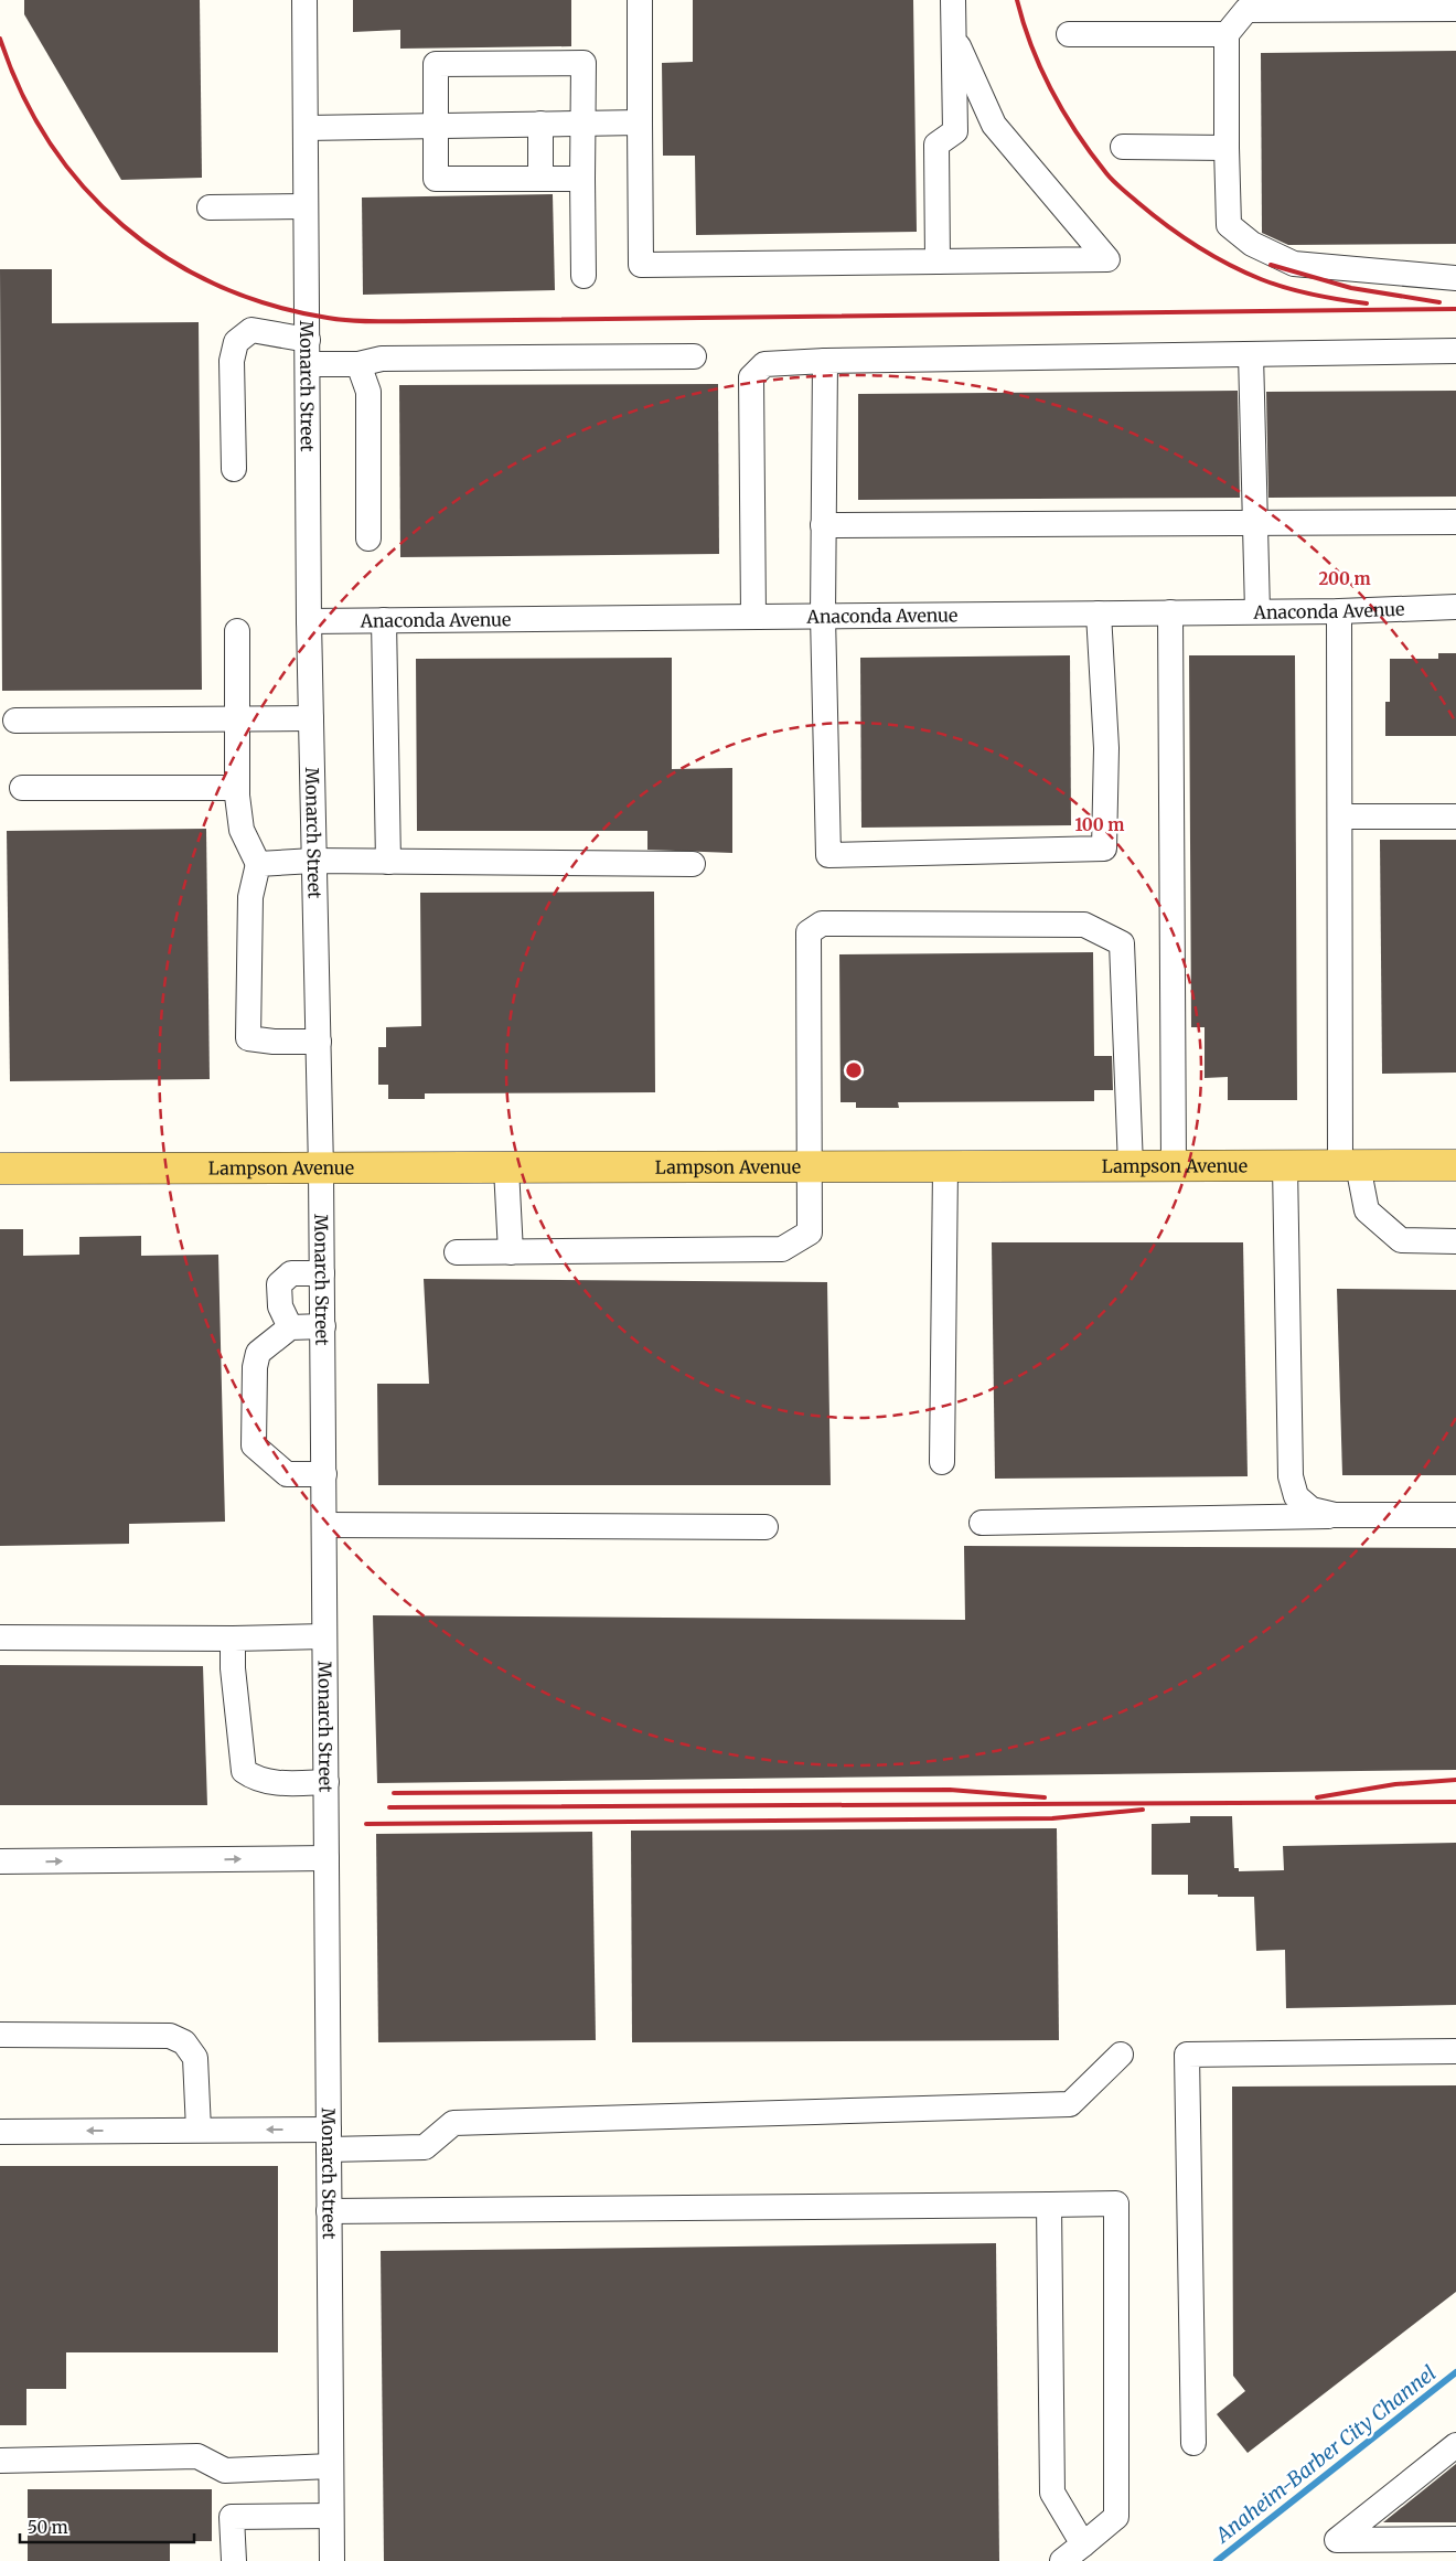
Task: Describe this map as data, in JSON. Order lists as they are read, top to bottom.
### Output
{
  "streets": {
    "main road": ["Lampson Avenue"],
    "street": ["Monarch Street", "Anaconda Avenue"]
  },
  "crossings": [
    ["Monarch Street", "Anaconda Avenue"],
    ["Monarch Street", "Lampson Avenue"]
  ],
  "water": ["Anaheim-Barber City Channel"],
  "scale_bar": "50 m",
  "rings": ["200 m", "100 m"]
}
